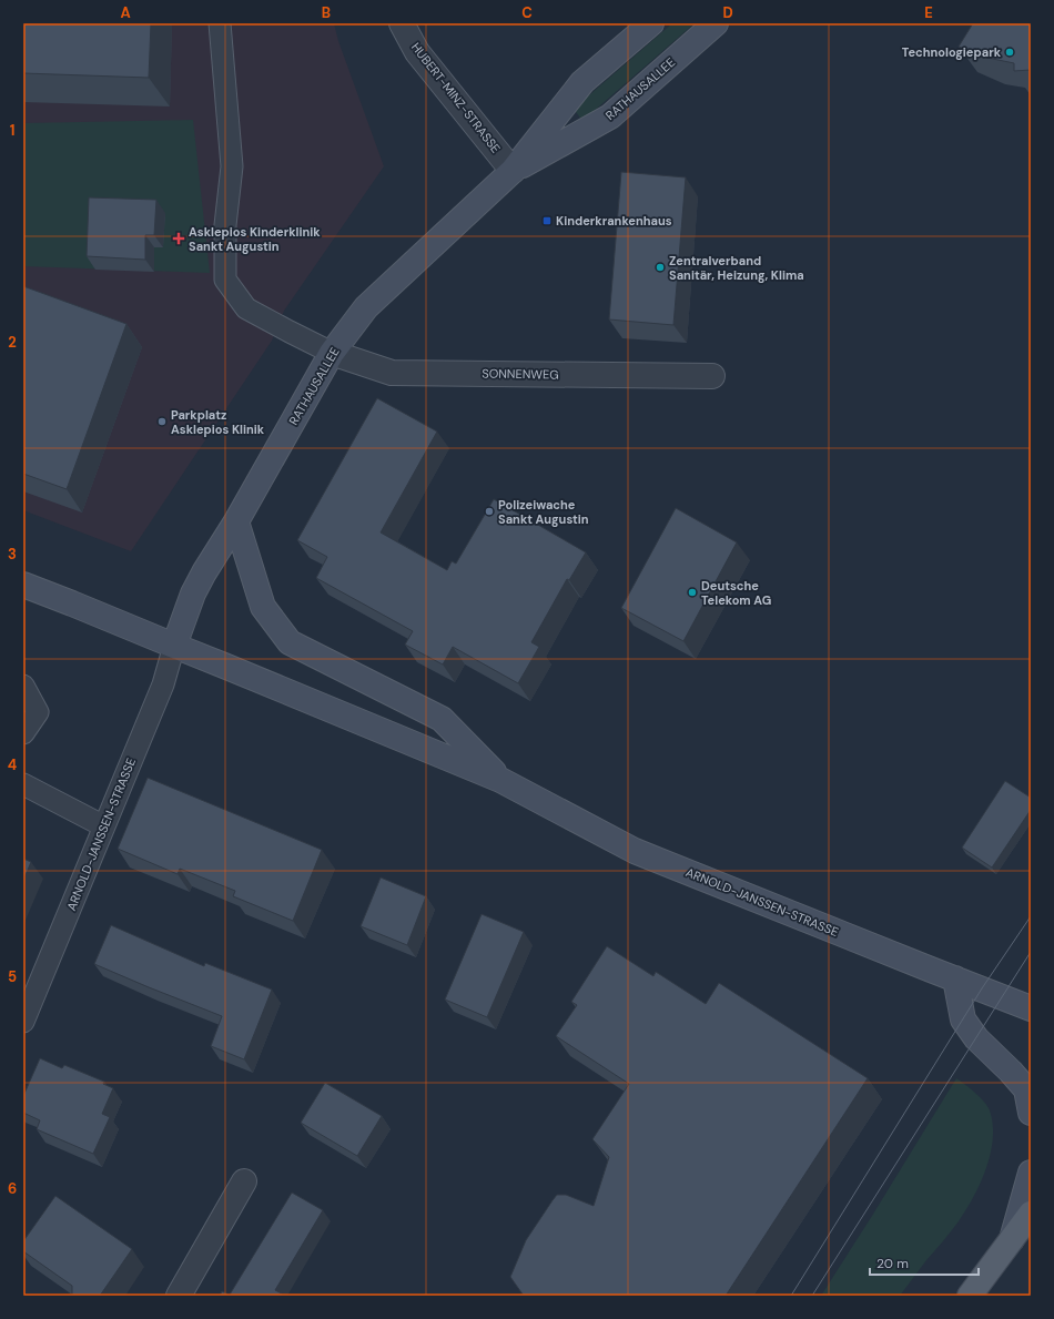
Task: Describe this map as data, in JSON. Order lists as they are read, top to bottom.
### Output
{
  "streets": {
    "main road": ["RATHAUSALLEE", "ARNOLD-JANSSEN-STRASSE"],
    "street": ["HUBERT-MINZ-STRASSE", "SONNENWEG"]
  },
  "crossings": [
    ["RATHAUSALLEE", "HUBERT-MINZ-STRASSE"],
    ["RATHAUSALLEE", "SONNENWEG"],
    ["RATHAUSALLEE", "ARNOLD-JANSSEN-STRASSE"]
  ],
  "places": {
    "other": [
      "Technologiepark",
      "Zentralverband Sanitär, Heizung, Klima",
      "Parkplatz Asklepios Klinik",
      "Polizeiwache Sankt Augustin",
      "Deutsche Telekom AG"
    ],
    "transit": ["Kinderkrankenhaus"],
    "health": ["Asklepios Kinderklinik Sankt Augustin"]
  },
  "scale_bar": "20 m",
  "grid": {
    "columns": [
      "A",
      "B",
      "C",
      "D",
      "E"
    ],
    "rows": [
      "1",
      "2",
      "3",
      "4",
      "5",
      "6"
    ]
  }
}
